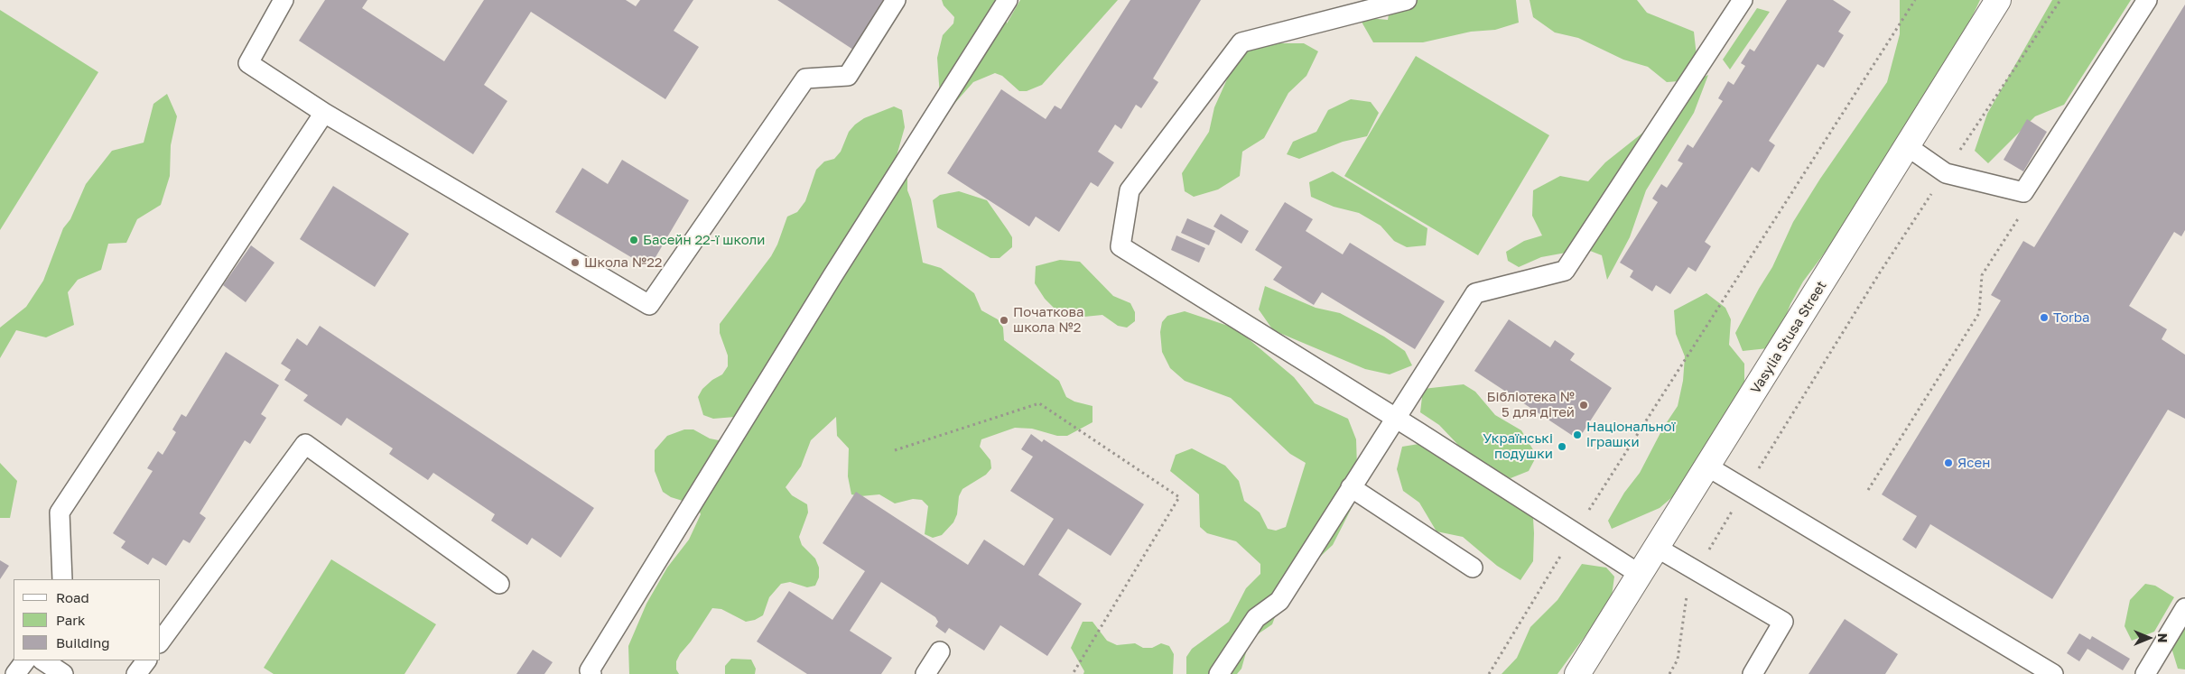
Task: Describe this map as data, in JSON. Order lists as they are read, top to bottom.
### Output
{
  "streets": {
    "street": ["Vasylia Stusa Street"]
  },
  "places": [
    "Басейн 22-ї школи",
    "Школа №22",
    "Torba",
    "Початкова школа №2",
    "Бібліотека № 5 для дітей",
    "Національної іграшки",
    "Українські подушки",
    "Ясен"
  ],
  "legend": ["Road", "Park", "Building"],
  "north": "right"
}
